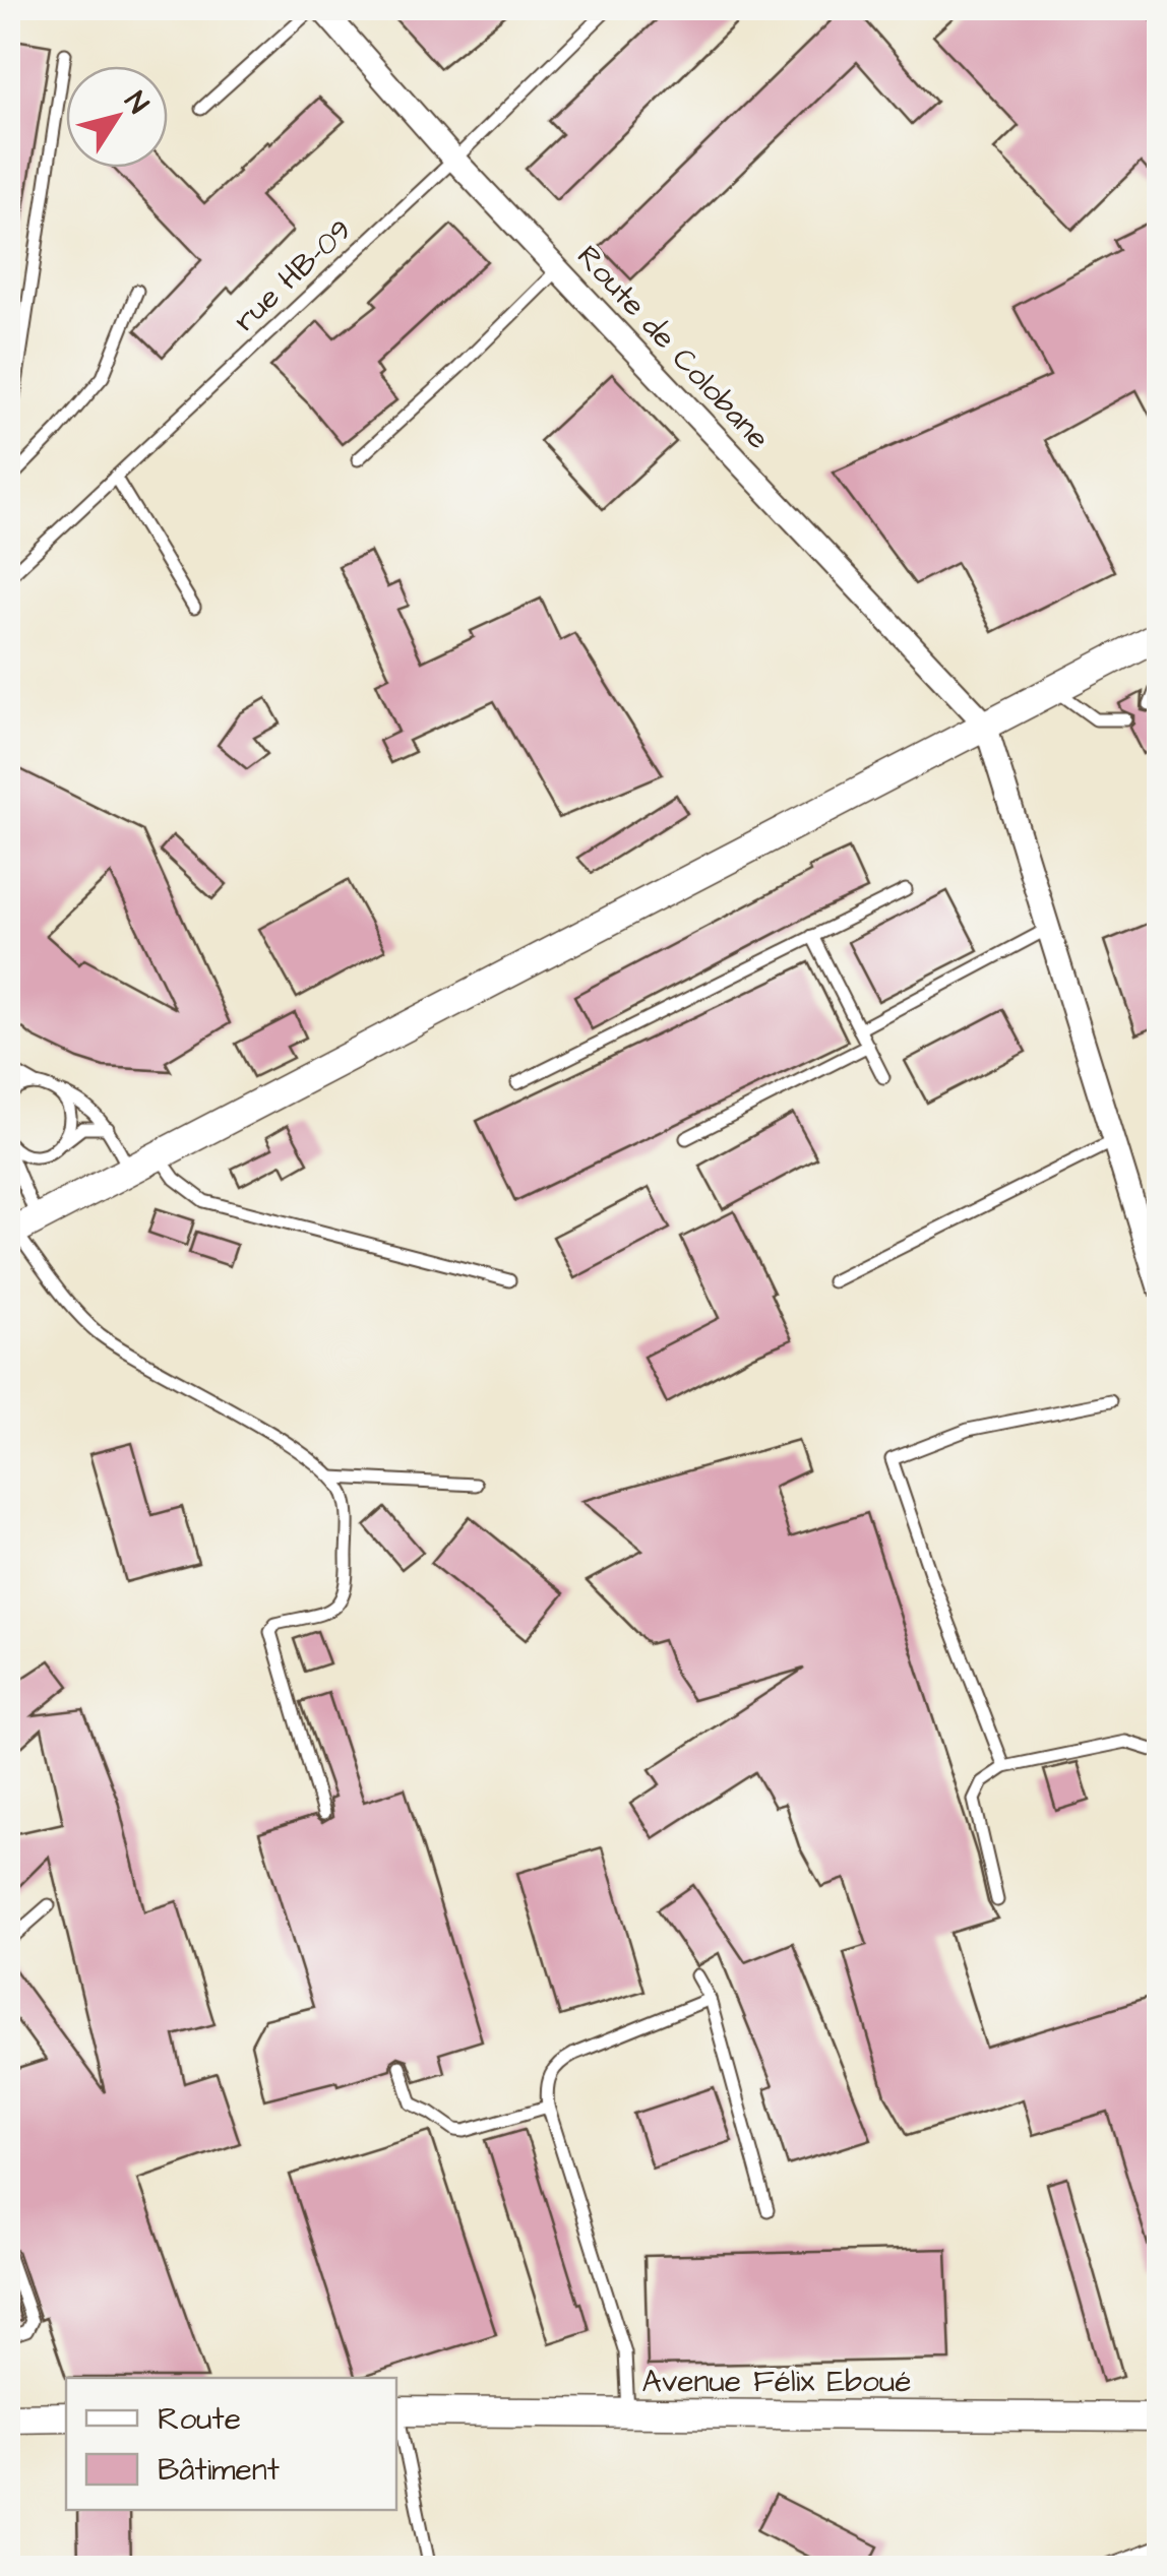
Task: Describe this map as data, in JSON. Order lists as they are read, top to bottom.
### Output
{
  "streets": {
    "street": ["Route de Colobane", "Avenue Félix Eboué"],
    "lane": ["rue HB-09"]
  },
  "crossings": [
    ["rue HB-09", "Route de Colobane"]
  ],
  "legend": ["Route", "Bâtiment"],
  "north": "top right"
}
